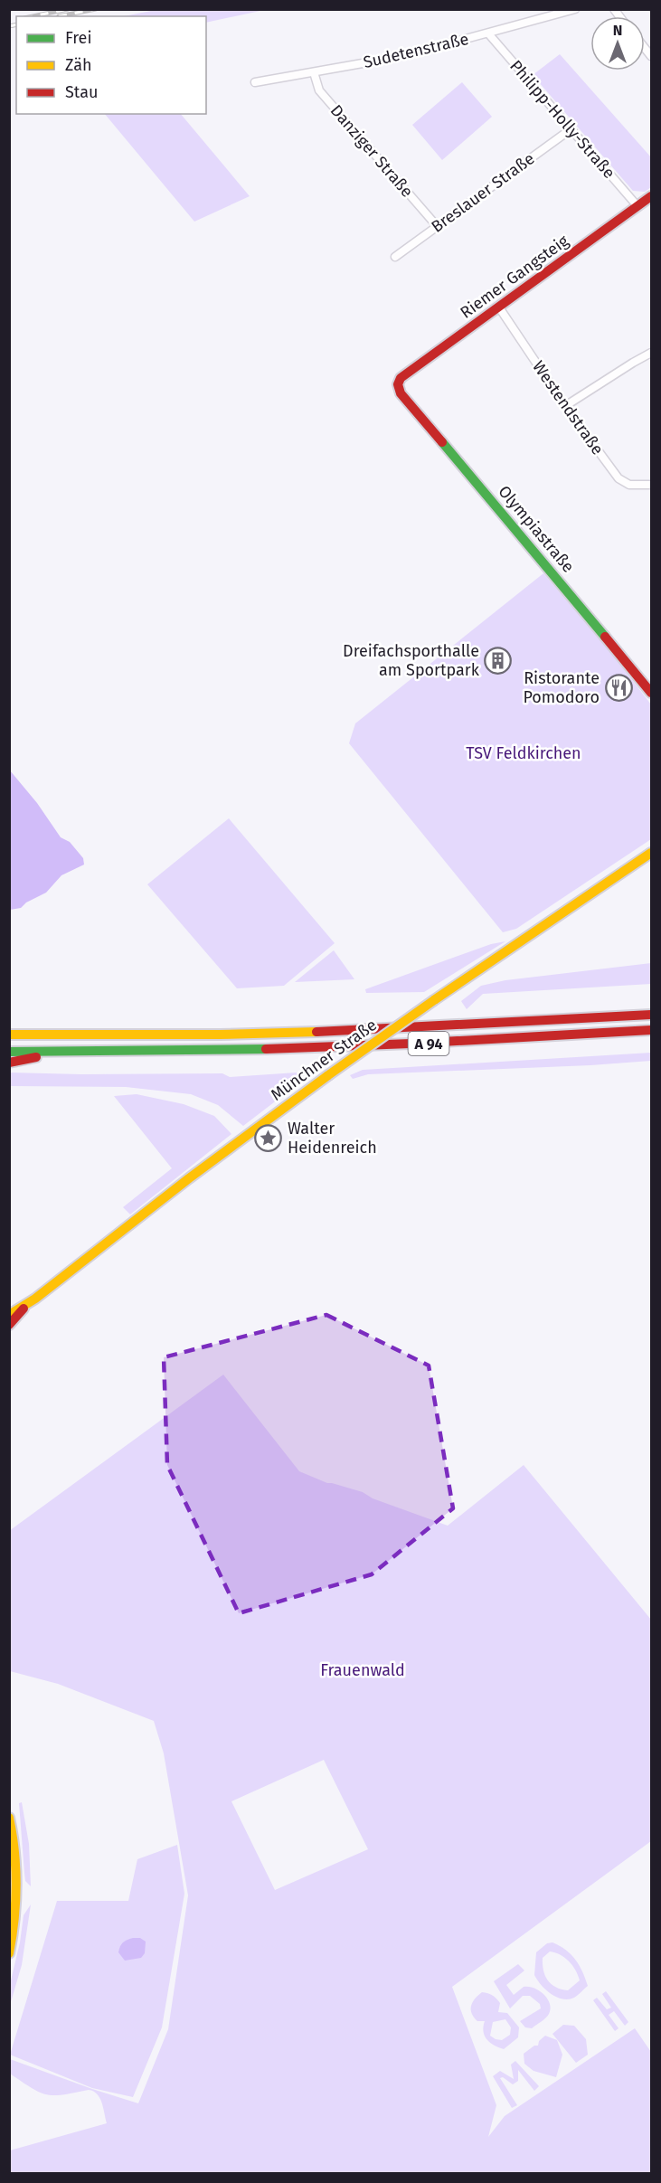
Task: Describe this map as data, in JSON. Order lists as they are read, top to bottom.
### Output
{
  "streets": {
    "main road": [
      "Riemer Gangsteig",
      "Olympiastraße",
      "A 94",
      "Münchner Straße"
    ],
    "street": [
      "Sudetenstraße",
      "Philipp-Holly-Straße",
      "Danziger Straße",
      "Breslauer Straße",
      "Westendstraße"
    ]
  },
  "crossings": [
    ["Sudetenstraße", "Philipp-Holly-Straße"],
    ["Sudetenstraße", "Danziger Straße"],
    ["Philipp-Holly-Straße", "Breslauer Straße"],
    ["Philipp-Holly-Straße", "Riemer Gangsteig"],
    ["Danziger Straße", "Breslauer Straße"],
    ["Riemer Gangsteig", "Westendstraße"],
    ["Riemer Gangsteig", "Olympiastraße"]
  ],
  "parks": ["TSV Feldkirchen", "Frauenwald"],
  "places": {
    "building": ["Dreifachsporthalle am Sportpark"],
    "restaurant": ["Ristorante Pomodoro"],
    "place": ["Walter Heidenreich"]
  },
  "legend": ["Frei", "Zäh", "Stau"],
  "north": "top"
}
